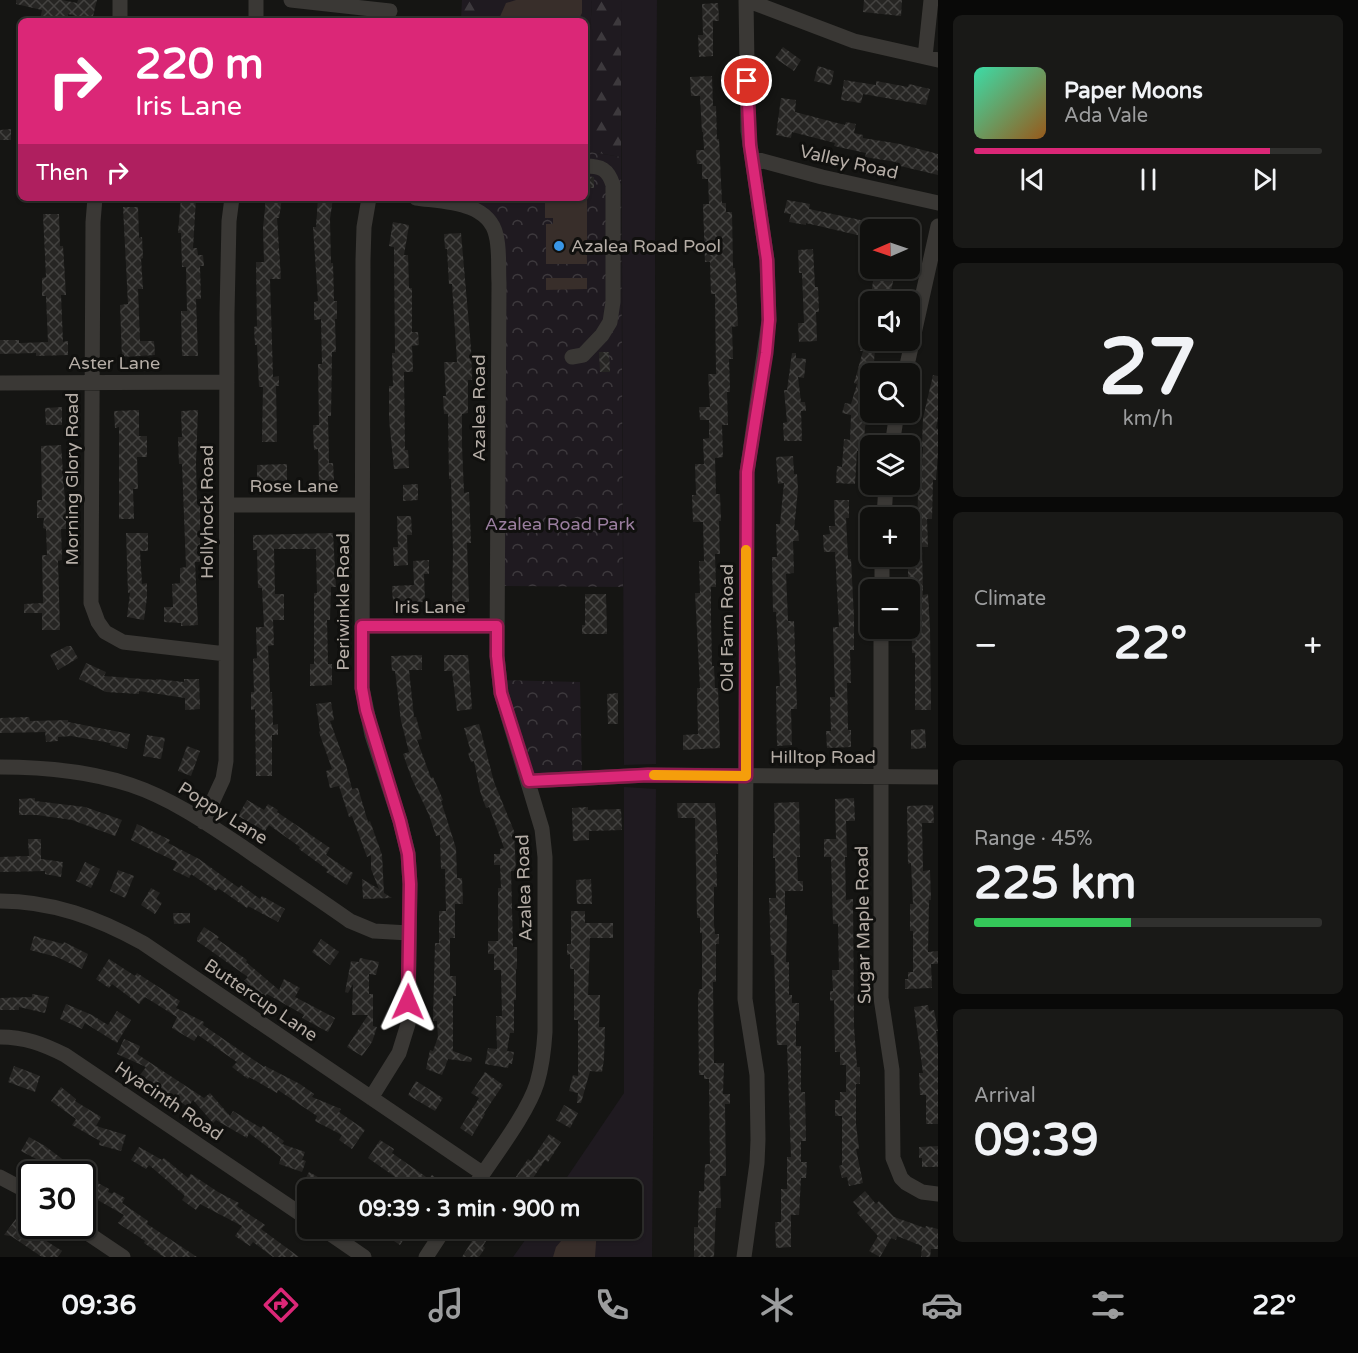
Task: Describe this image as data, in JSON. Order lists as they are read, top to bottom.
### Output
{
  "streets": {
    "street": [
      "Valley Road",
      "Aster Lane",
      "Azalea Road",
      "Morning Glory Road",
      "Rose Lane",
      "Hollyhock Road",
      "Periwinkle Road",
      "Iris Lane",
      "Old Farm Road",
      "Hilltop Road",
      "Poppy Lane",
      "Sugar Maple Road",
      "Buttercup Lane",
      "Hyacinth Road"
    ]
  },
  "crossings": [
    ["Valley Road", "Old Farm Road"],
    ["Aster Lane", "Morning Glory Road"],
    ["Aster Lane", "Hollyhock Road"],
    ["Azalea Road", "Iris Lane"],
    ["Azalea Road", "Hilltop Road"],
    ["Azalea Road", "Buttercup Lane"],
    ["Morning Glory Road", "Hollyhock Road"],
    ["Rose Lane", "Hollyhock Road"],
    ["Rose Lane", "Periwinkle Road"],
    ["Hollyhock Road", "Poppy Lane"],
    ["Periwinkle Road", "Iris Lane"],
    ["Periwinkle Road", "Poppy Lane"],
    ["Periwinkle Road", "Buttercup Lane"],
    ["Old Farm Road", "Hilltop Road"],
    ["Hilltop Road", "Sugar Maple Road"]
  ],
  "parks": ["Azalea Road Park"],
  "places": ["Azalea Road Pool"],
  "north": "left",
  "page": {
    "turn": ["220 m", "Iris Lane"],
    "song": ["Paper Moons", "Ada Vale"],
    "then": "Then",
    "map_buttons": ["+", "−"],
    "tile": [
      ["27", "km/h"],
      "Climate",
      ["Range · 45%", "225 km"],
      ["Arrival", "09:39"]
    ],
    "heat": ["−", "22°", "+"],
    "limit": "30",
    "trip": "09:39 · 3 min · 900 m",
    "tabs": ["09:36", "22°"]
  }
}
